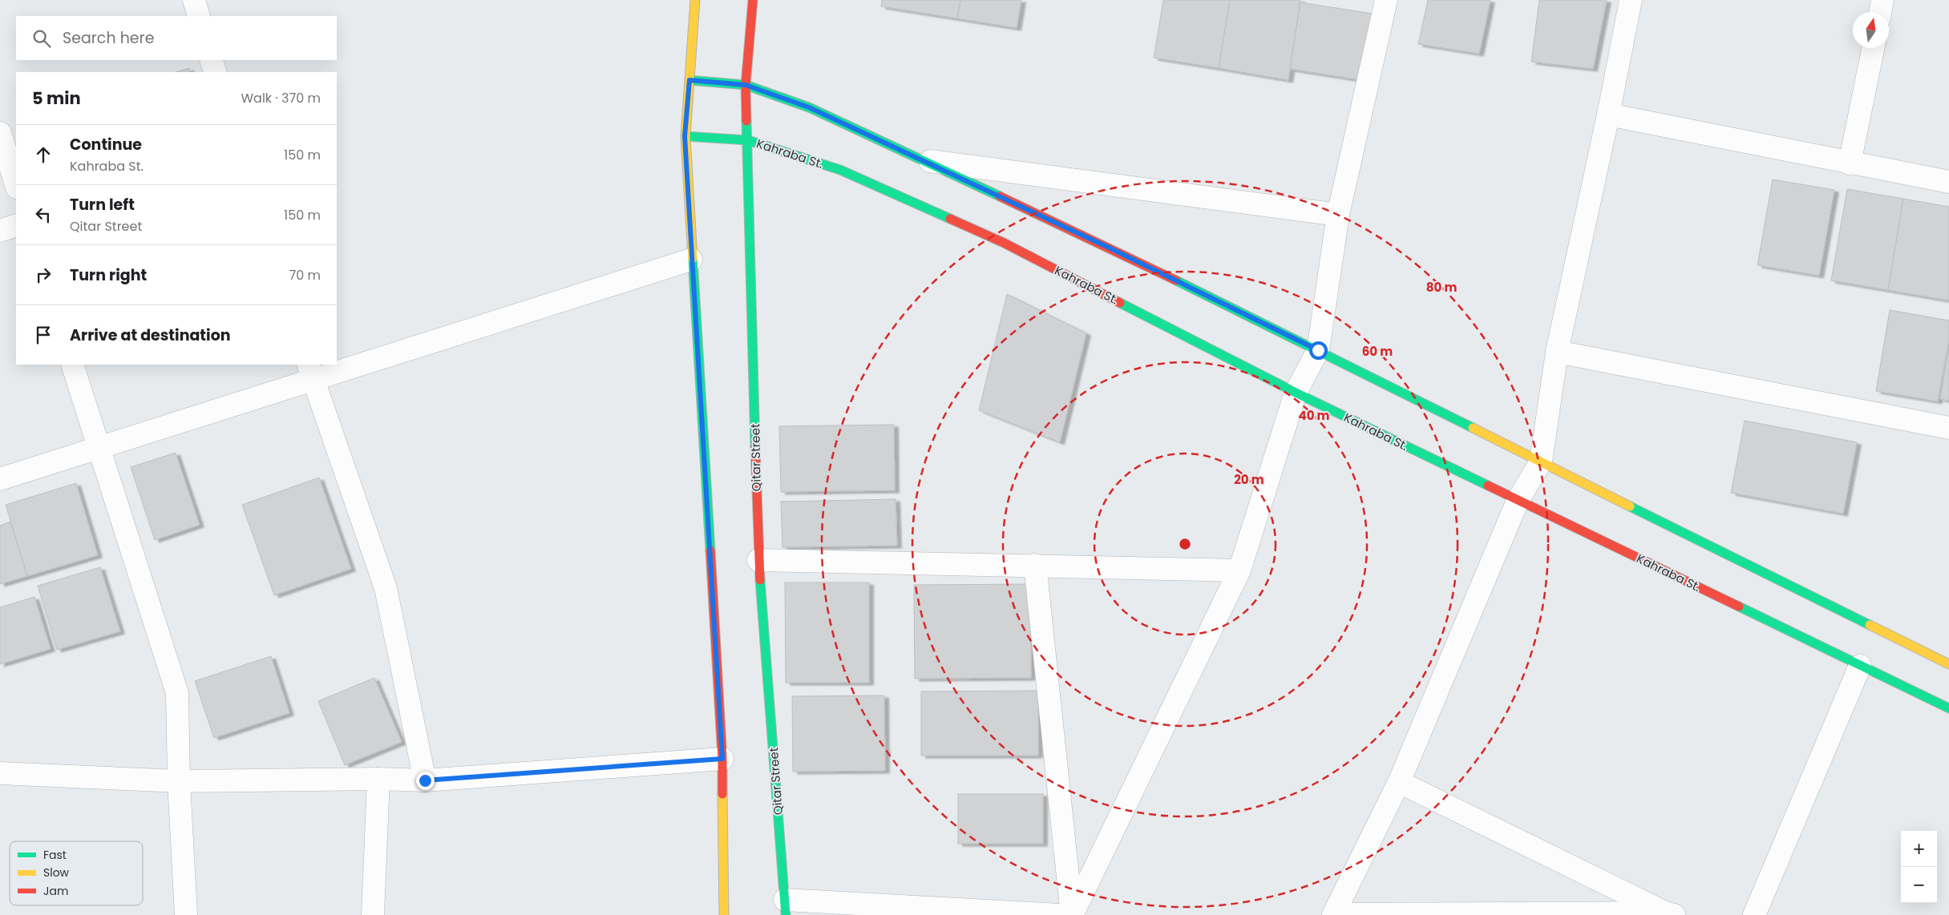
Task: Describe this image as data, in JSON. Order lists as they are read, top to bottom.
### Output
{
  "streets": {
    "main road": ["Kahraba St.", "Qitar Street"]
  },
  "crossings": [
    ["Kahraba St.", "Qitar Street"]
  ],
  "legend": ["Fast", "Slow", "Jam"],
  "north": "top",
  "page": {
    "search": "Search here",
    "heading": ["5 min", "Walk · 370 m"],
    "list": [
      ["Continue", "Kahraba St.", "150 m"],
      ["Turn left", "Qitar Street", "150 m"],
      ["Turn right", "70 m"],
      "Arrive at destination"
    ],
    "map_buttons": ["+", "−"]
  },
  "rings": [
    "80 m",
    "60 m",
    "40 m",
    "20 m"
  ]
}
